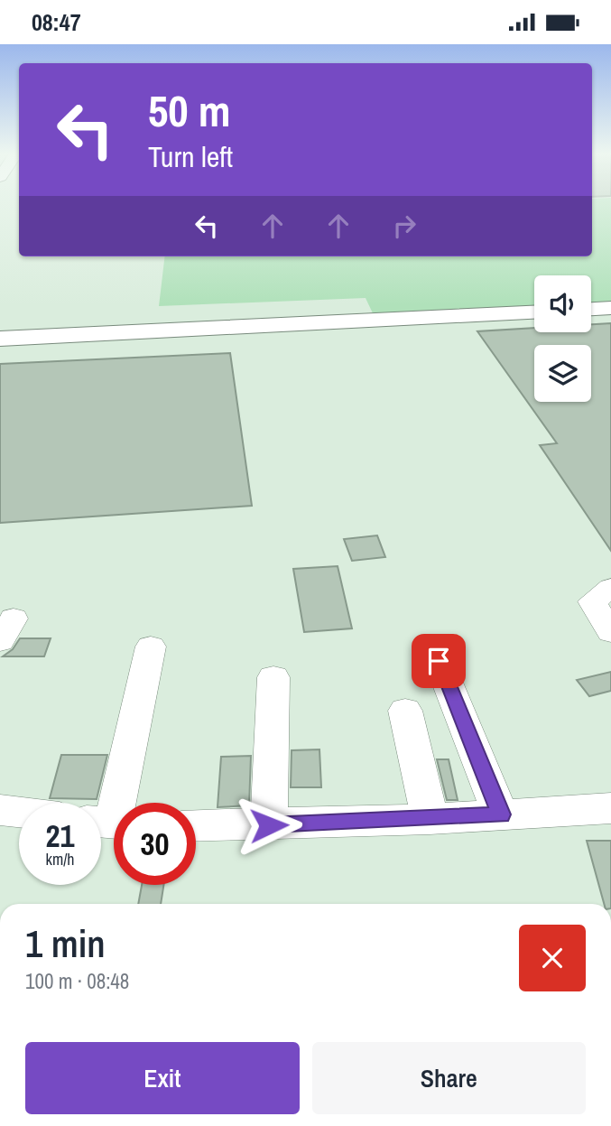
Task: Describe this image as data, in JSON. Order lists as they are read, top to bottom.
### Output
{
  "page": {
    "status": "08:47",
    "turn": ["50 m", "Turn left"],
    "speed": "21 km/h",
    "limit": "30",
    "heading": ["1 min", "100 m · 08:48"],
    "buttons": ["Exit", "Share"]
  }
}
